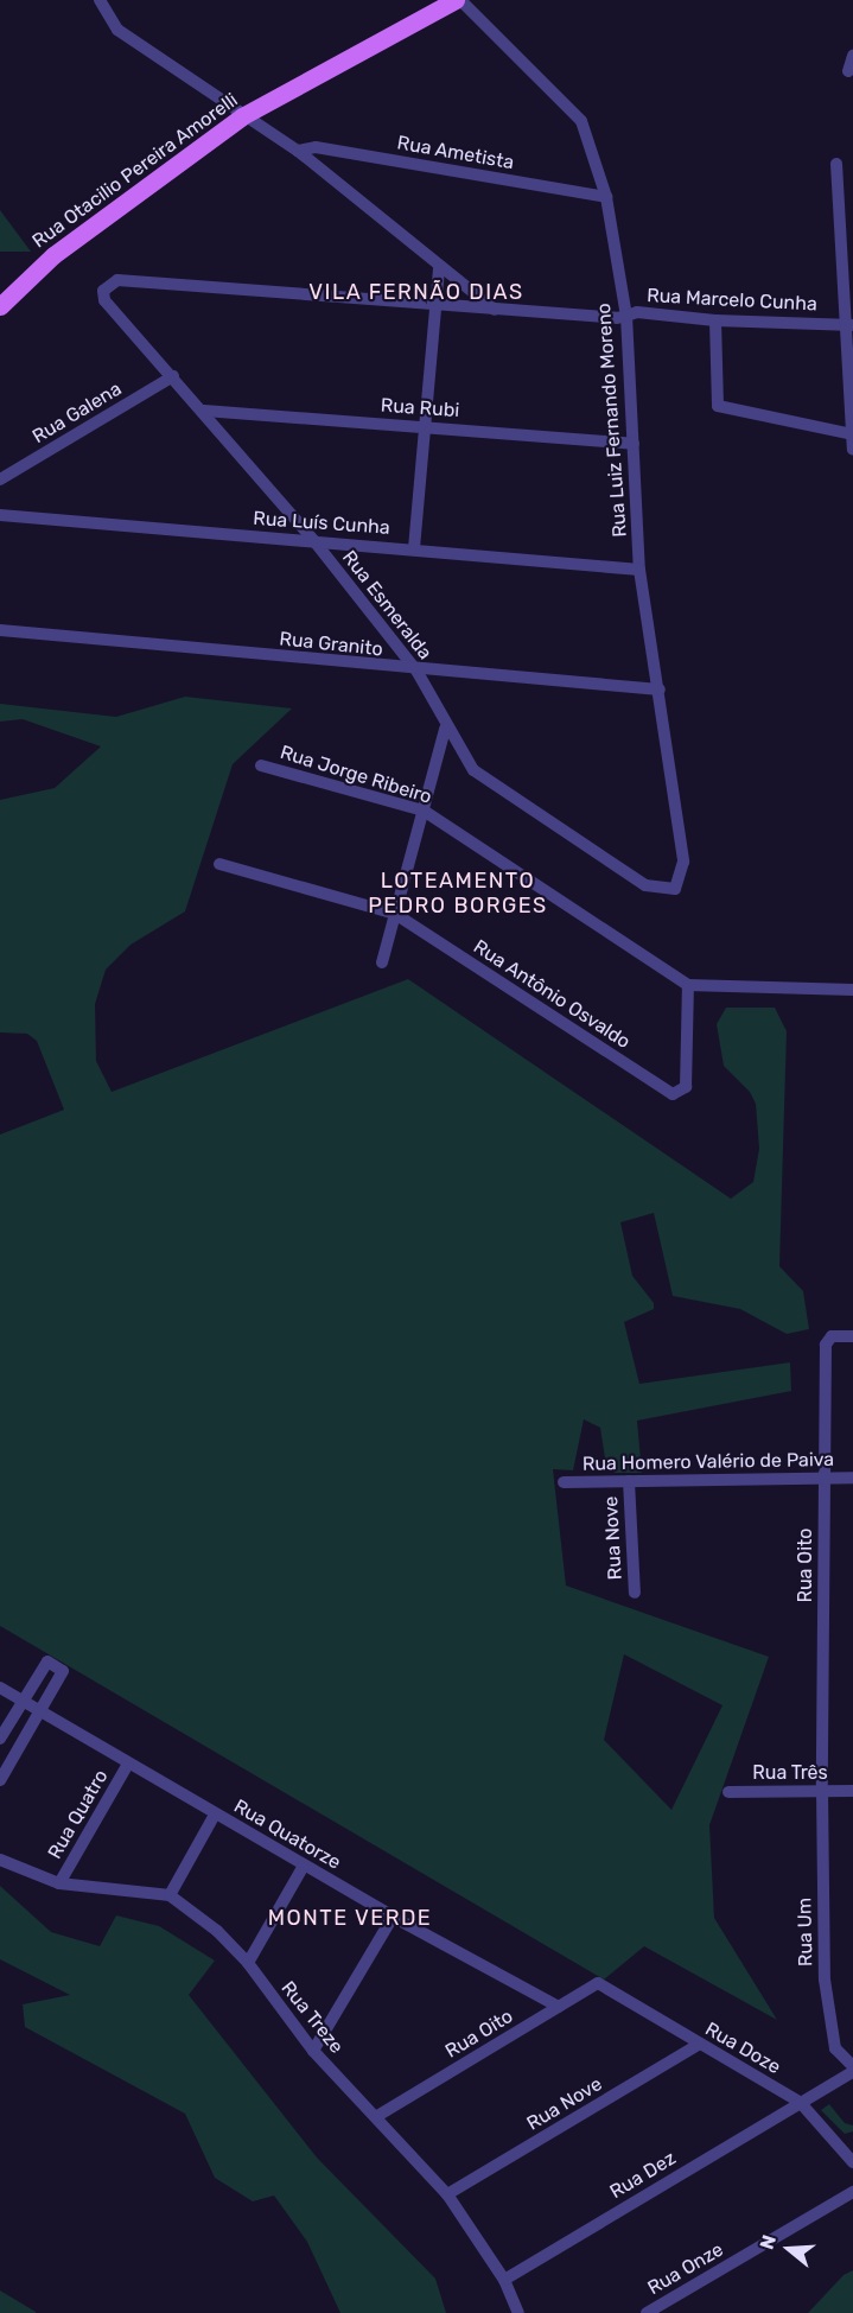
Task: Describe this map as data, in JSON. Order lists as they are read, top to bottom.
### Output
{
  "streets": {
    "main road": ["Rua Otacilio Pereira Amorelli"],
    "street": [
      "Rua Ametista",
      "Rua Marcelo Cunha",
      "Rua Rubi",
      "Rua Galena",
      "Rua Luiz Fernando Moreno",
      "Rua Luís Cunha",
      "Rua Esmeralda",
      "Rua Granito",
      "Rua Jorge Ribeiro",
      "Rua Antônio Osvaldo",
      "Rua Homero Valério de Paiva",
      "Rua Nove",
      "Rua Oito",
      "Rua Três",
      "Rua Quatro",
      "Rua Quatorze",
      "Rua Um",
      "Rua Treze",
      "Rua Doze",
      "Rua Dez",
      "Rua Onze"
    ]
  },
  "crossings": [
    ["Rua Ametista", "Rua Luiz Fernando Moreno"],
    ["Rua Otacilio Pereira Amorelli", "Rua Luiz Fernando Moreno"],
    ["Rua Marcelo Cunha", "Rua Luiz Fernando Moreno"],
    ["Rua Marcelo Cunha", "Rua Esmeralda"],
    ["Rua Rubi", "Rua Luiz Fernando Moreno"],
    ["Rua Rubi", "Rua Esmeralda"],
    ["Rua Galena", "Rua Esmeralda"],
    ["Rua Luiz Fernando Moreno", "Rua Luís Cunha"],
    ["Rua Luiz Fernando Moreno", "Rua Esmeralda"],
    ["Rua Luiz Fernando Moreno", "Rua Granito"],
    ["Rua Luís Cunha", "Rua Esmeralda"],
    ["Rua Esmeralda", "Rua Granito"],
    ["Rua Jorge Ribeiro", "Rua Antônio Osvaldo"],
    ["Rua Homero Valério de Paiva", "Rua Nove"],
    ["Rua Homero Valério de Paiva", "Rua Oito"],
    ["Rua Nove", "Rua Treze"],
    ["Rua Nove", "Rua Doze"],
    ["Rua Oito", "Rua Três"],
    ["Rua Oito", "Rua Quatorze"],
    ["Rua Oito", "Rua Um"],
    ["Rua Oito", "Rua Treze"],
    ["Rua Oito", "Rua Doze"],
    ["Rua Três", "Rua Um"],
    ["Rua Quatro", "Rua Quatorze"],
    ["Rua Treze", "Rua Dez"],
    ["Rua Doze", "Rua Dez"]
  ],
  "districts": ["VILA FERNÃO DIAS", "LOTEAMENTO PEDRO BORGES", "MONTE VERDE"],
  "north": "left"
}
